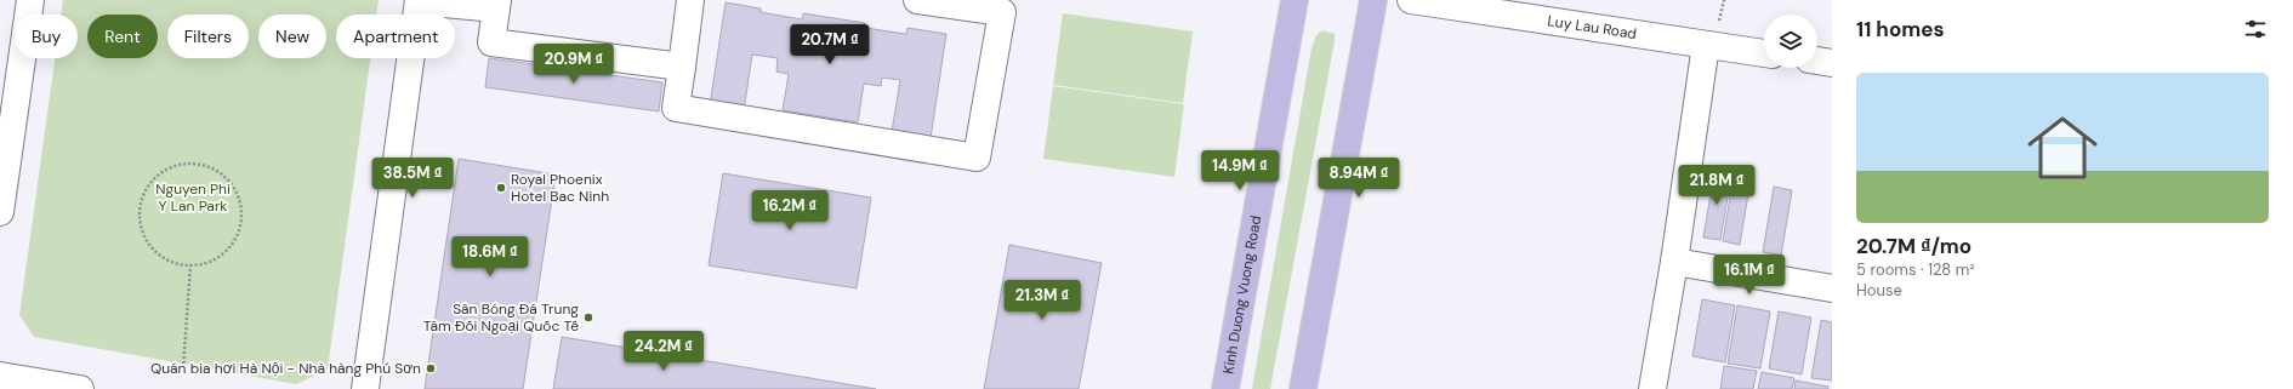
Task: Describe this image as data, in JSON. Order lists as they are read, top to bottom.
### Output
{
  "streets": {
    "main road": ["Kinh Duong Vuong Road"],
    "street": ["Luy Lau Road"]
  },
  "parks": ["Nguyen Phi Y Lan Park"],
  "places": ["Royal Phoenix Hotel Bac Ninh", "Sân Bóng Đá Trung Tâm Đối Ngoại Quốc Tế", "Quán bia hơi Hà Nội - Nhà hàng Phú Sơn"],
  "page": {
    "heading": "11 homes",
    "chip": [
      "Buy",
      "Rent",
      "Filters",
      "New",
      "Apartment"
    ],
    "price": [
      "20.7M ₫",
      "20.9M ₫",
      "14.9M ₫",
      "38.5M ₫",
      "8.94M ₫",
      "21.8M ₫",
      "16.2M ₫",
      "18.6M ₫",
      "16.1M ₫",
      "21.3M ₫",
      "24.2M ₫"
    ],
    "list": [
      {
        "name": "20.7M ₫/mo",
        "note": "5 rooms · 128 m² · House"
      }
    ]
  }
}
